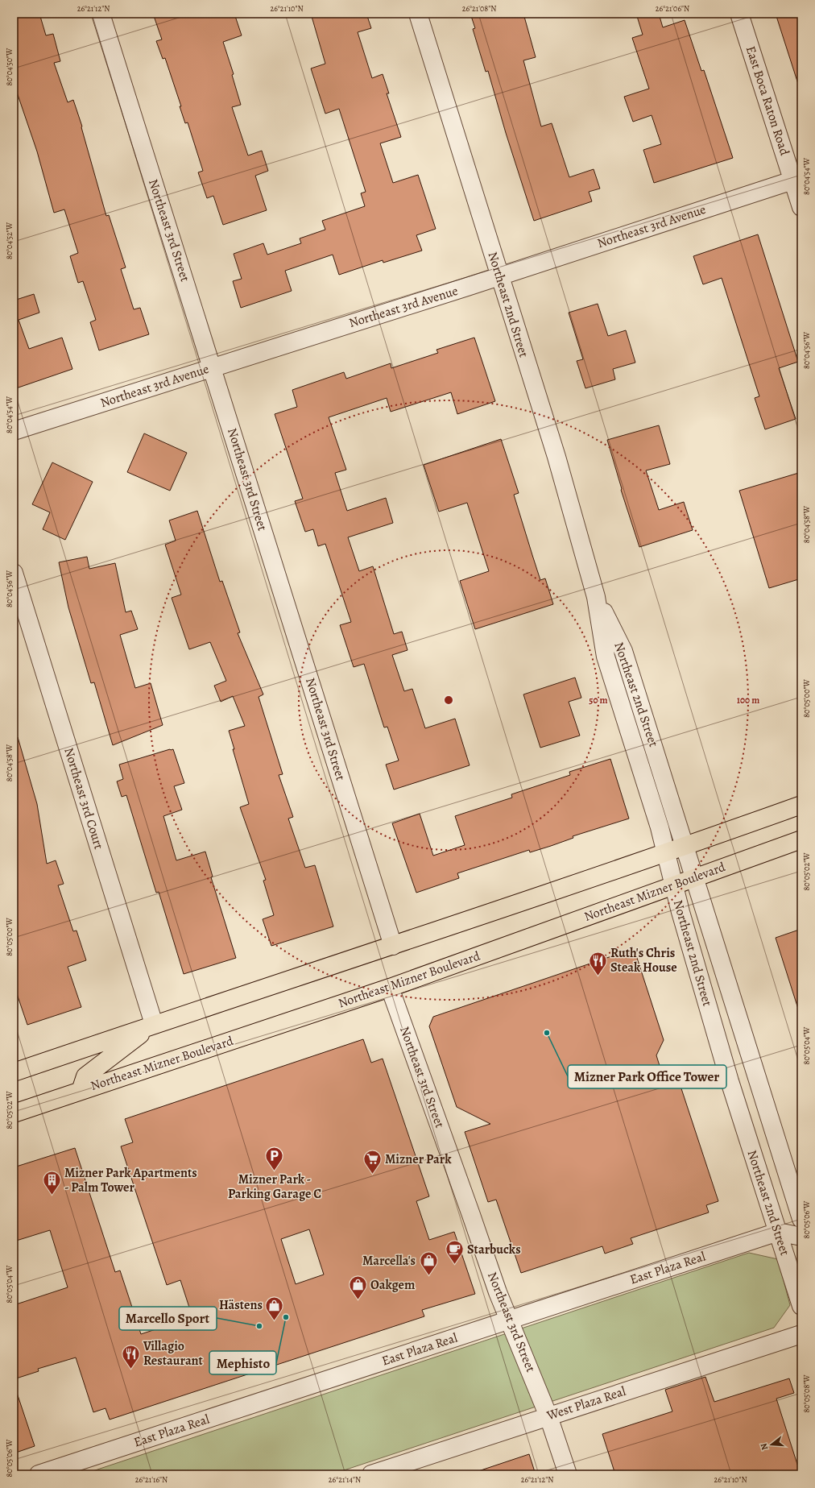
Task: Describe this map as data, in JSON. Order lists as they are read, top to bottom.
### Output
{
  "streets": {
    "main road": ["Northeast Mizner Boulevard"],
    "street": [
      "East Boca Raton Road",
      "Northeast 3rd Avenue",
      "Northeast 3rd Street",
      "Northeast 2nd Street",
      "Northeast 3rd Court",
      "East Plaza Real",
      "West Plaza Real"
    ]
  },
  "crossings": [
    ["East Boca Raton Road", "Northeast 3rd Avenue"],
    ["Northeast 3rd Avenue", "Northeast 3rd Street"],
    ["Northeast 3rd Avenue", "Northeast 2nd Street"],
    ["Northeast 3rd Street", "Northeast Mizner Boulevard"],
    ["Northeast 3rd Street", "East Plaza Real"],
    ["Northeast 3rd Street", "West Plaza Real"],
    ["Northeast 2nd Street", "Northeast Mizner Boulevard"],
    ["Northeast 2nd Street", "East Plaza Real"]
  ],
  "places": {
    "restaurant": ["Ruth's Chris Steak House", "Villagio Restaurant"],
    "other": ["Mizner Park Office Tower", "Mephisto", "Marcello Sport"],
    "parking": ["Mizner Park - Parking Garage C"],
    "supermarket": ["Mizner Park"],
    "building": ["Mizner Park Apartments - Palm Tower"],
    "cafe": ["Starbucks"],
    "shop": ["Marcella's", "Oakgem", "Hästens"]
  },
  "north": "left",
  "coordinates": [
    "26°21'12\"N",
    "26°21'10\"N",
    "26°21'08\"N",
    "26°21'06\"N",
    "80°04'50\"W",
    "80°04'54\"W",
    "80°04'52\"W",
    "80°04'56\"W",
    "80°04'58\"W",
    "80°05'00\"W",
    "80°05'02\"W",
    "80°05'04\"W",
    "80°05'06\"W",
    "80°05'08\"W",
    "26°21'16\"N",
    "26°21'14\"N"
  ],
  "rings": ["50 m", "100 m"]
}
